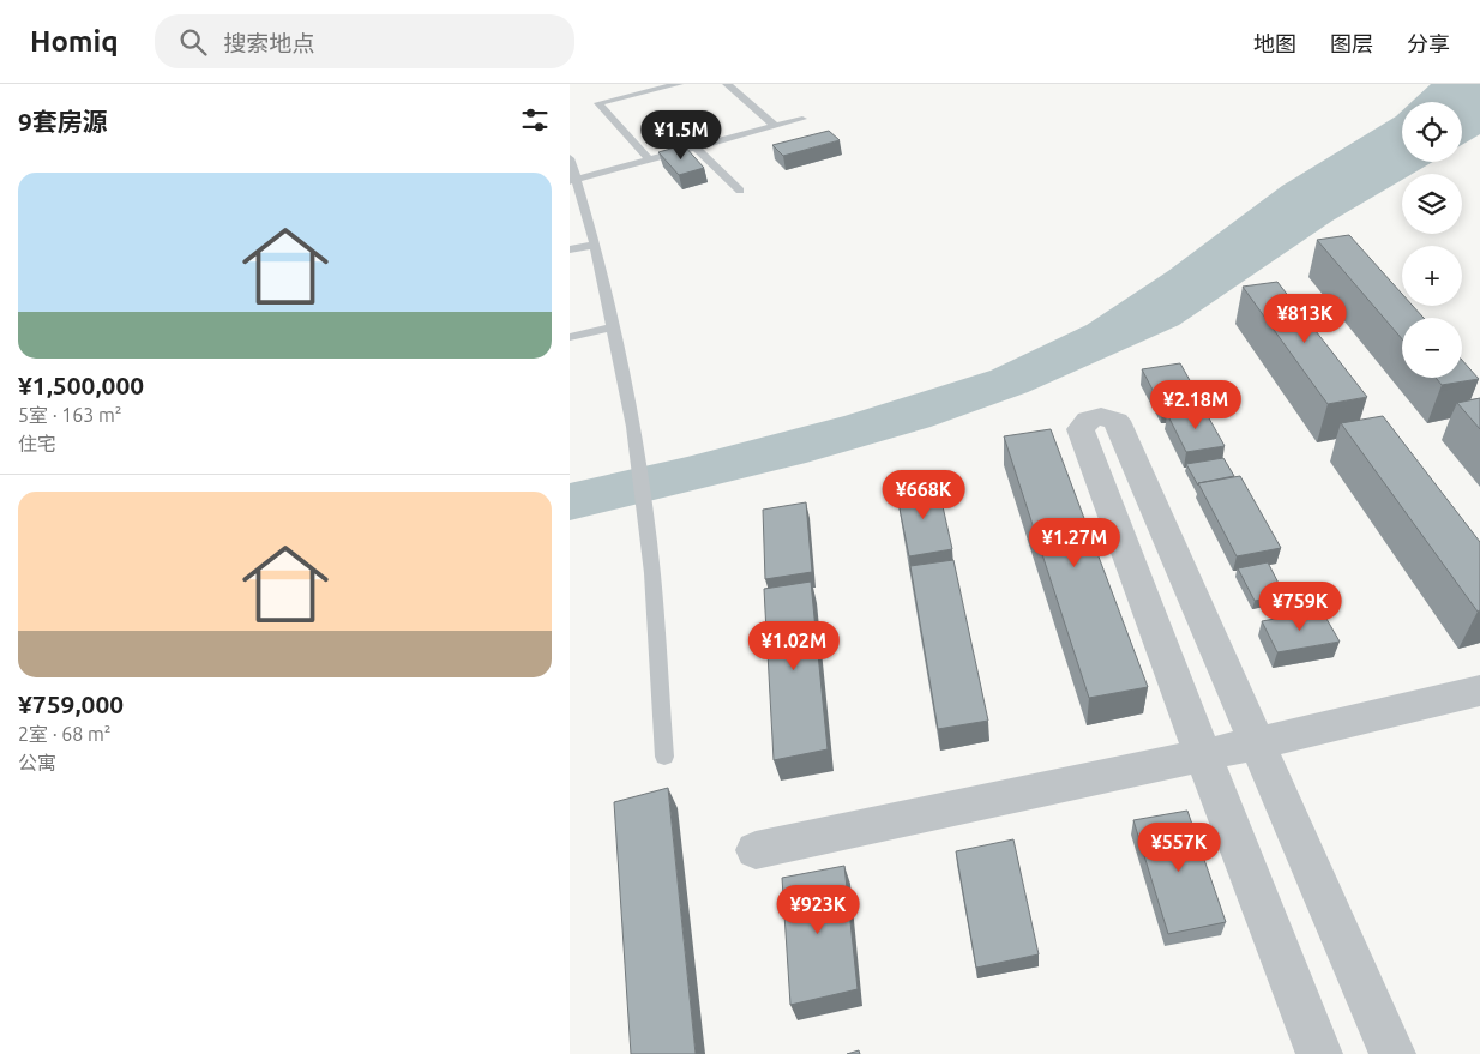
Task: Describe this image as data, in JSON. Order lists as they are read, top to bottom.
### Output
{
  "page": {
    "header": "Homiq",
    "search": "搜索地点",
    "nav": ["地图", "图层", "分享"],
    "heading": "9套房源",
    "map_buttons": ["+", "−"],
    "price": [
      "¥1.5M",
      "¥813K",
      "¥2.18M",
      "¥668K",
      "¥1.27M",
      "¥759K",
      "¥1.02M",
      "¥557K",
      "¥923K"
    ],
    "list": [
      {
        "name": "¥1,500,000",
        "note": "5室 · 163 m² · 住宅"
      },
      {
        "name": "¥759,000",
        "note": "2室 · 68 m² · 公寓"
      }
    ]
  }
}
